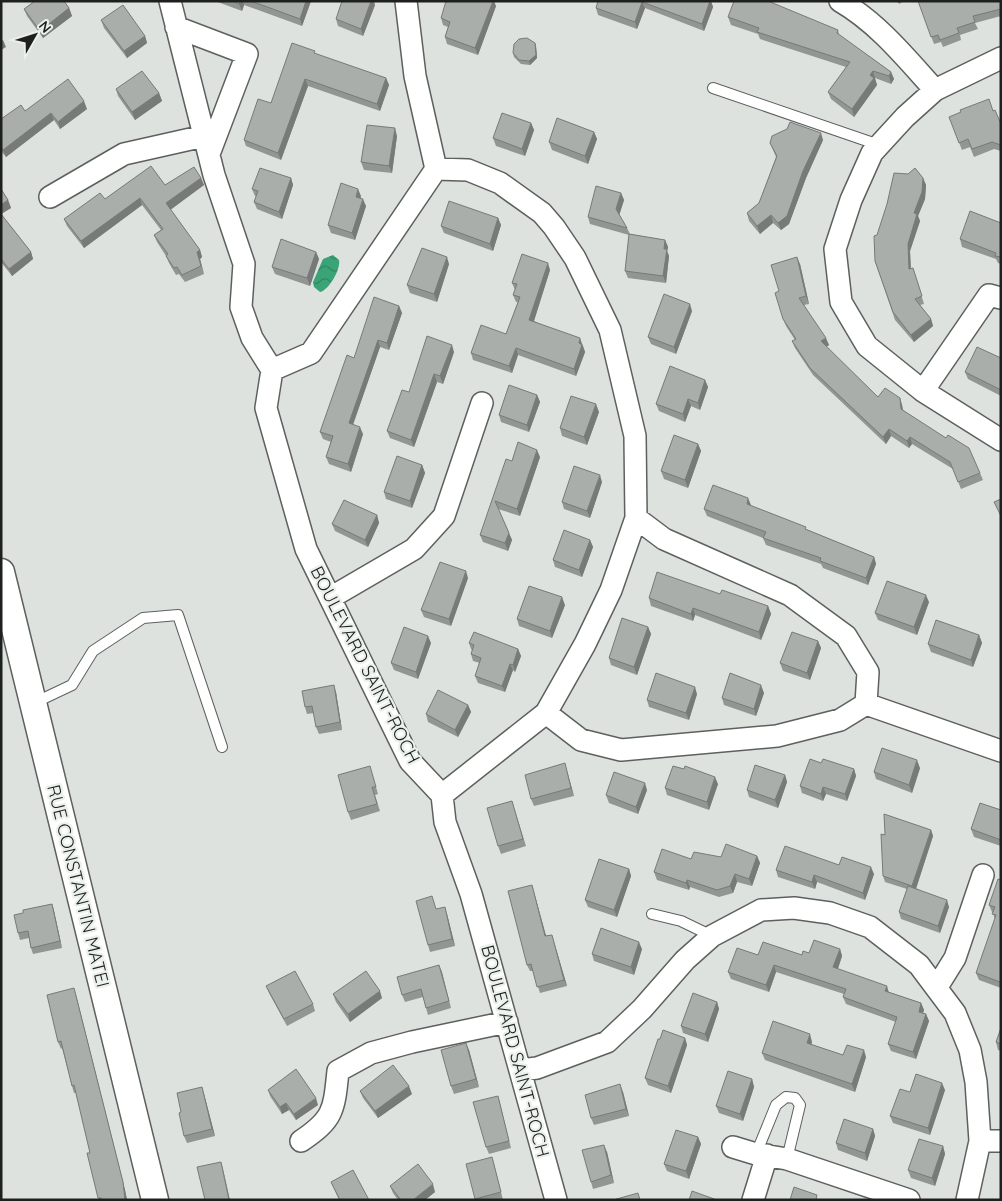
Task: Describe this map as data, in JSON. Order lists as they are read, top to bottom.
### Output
{
  "streets": {
    "street": ["BOULEVARD SAINT-ROCH", "RUE CONSTANTIN MATEI"]
  },
  "north": "top right"
}
